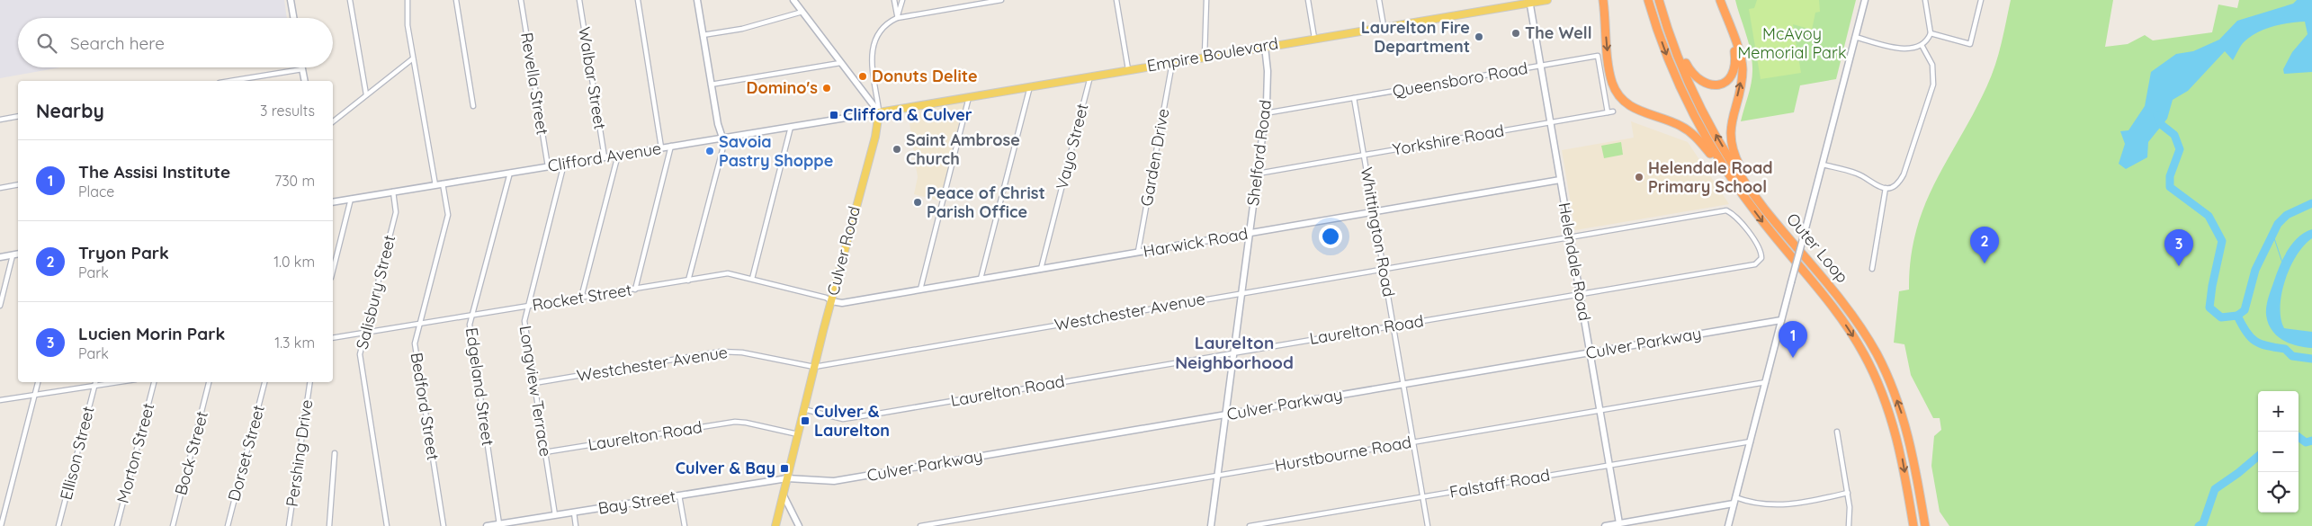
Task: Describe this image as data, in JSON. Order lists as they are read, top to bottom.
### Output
{
  "streets": {
    "highway": ["Outer Loop"],
    "main road": ["Empire Boulevard", "Culver Road"],
    "street": [
      "Walbar Street",
      "Queensboro Road",
      "Revella Street",
      "Yorkshire Road",
      "Vayo Street",
      "Shelford Road",
      "Clifford Avenue",
      "Garden Drive",
      "Whittington Road",
      "Harwick Road",
      "Helendale Road",
      "Salisbury Street",
      "Rocket Street",
      "Westchester Avenue",
      "Laurelton Road",
      "Culver Parkway",
      "Edgeland Street",
      "Longview Terrace",
      "Bedford Street",
      "Ellison Street",
      "Morton Street",
      "Bock Street",
      "Dorset Street",
      "Pershing Drive",
      "Hurstbourne Road",
      "Falstaff Road",
      "Bay Street"
    ]
  },
  "crossings": [
    ["Empire Boulevard", "Vayo Street"],
    ["Empire Boulevard", "Shelford Road"],
    ["Empire Boulevard", "Clifford Avenue"],
    ["Empire Boulevard", "Garden Drive"],
    ["Empire Boulevard", "Culver Road"],
    ["Empire Boulevard", "Helendale Road"],
    ["Walbar Street", "Clifford Avenue"],
    ["Queensboro Road", "Yorkshire Road"],
    ["Queensboro Road", "Shelford Road"],
    ["Queensboro Road", "Whittington Road"],
    ["Queensboro Road", "Helendale Road"],
    ["Revella Street", "Clifford Avenue"],
    ["Yorkshire Road", "Shelford Road"],
    ["Yorkshire Road", "Whittington Road"],
    ["Yorkshire Road", "Helendale Road"],
    ["Vayo Street", "Harwick Road"],
    ["Shelford Road", "Harwick Road"],
    ["Shelford Road", "Westchester Avenue"],
    ["Shelford Road", "Laurelton Road"],
    ["Shelford Road", "Culver Parkway"],
    ["Shelford Road", "Hurstbourne Road"],
    ["Clifford Avenue", "Culver Road"],
    ["Clifford Avenue", "Salisbury Street"],
    ["Clifford Avenue", "Edgeland Street"],
    ["Clifford Avenue", "Longview Terrace"],
    ["Clifford Avenue", "Bedford Street"],
    ["Garden Drive", "Harwick Road"],
    ["Whittington Road", "Harwick Road"],
    ["Whittington Road", "Westchester Avenue"],
    ["Whittington Road", "Laurelton Road"],
    ["Whittington Road", "Culver Parkway"],
    ["Whittington Road", "Hurstbourne Road"],
    ["Whittington Road", "Falstaff Road"],
    ["Harwick Road", "Culver Road"],
    ["Harwick Road", "Helendale Road"],
    ["Harwick Road", "Rocket Street"],
    ["Culver Road", "Rocket Street"],
    ["Culver Road", "Westchester Avenue"],
    ["Culver Road", "Laurelton Road"],
    ["Culver Road", "Culver Parkway"],
    ["Culver Road", "Bay Street"],
    ["Helendale Road", "Westchester Avenue"],
    ["Helendale Road", "Laurelton Road"],
    ["Helendale Road", "Culver Parkway"],
    ["Helendale Road", "Hurstbourne Road"],
    ["Helendale Road", "Falstaff Road"],
    ["Salisbury Street", "Rocket Street"],
    ["Rocket Street", "Edgeland Street"],
    ["Rocket Street", "Longview Terrace"],
    ["Rocket Street", "Bedford Street"],
    ["Westchester Avenue", "Laurelton Road"],
    ["Westchester Avenue", "Longview Terrace"],
    ["Laurelton Road", "Longview Terrace"],
    ["Culver Parkway", "Bay Street"],
    ["Edgeland Street", "Bay Street"],
    ["Longview Terrace", "Bay Street"]
  ],
  "districts": ["Laurelton Neighborhood"],
  "parks": ["McAvoy Memorial Park"],
  "places": {
    "other": [
      "The Well",
      "Laurelton Fire Department",
      "Donuts Delite",
      "Domino's",
      "Saint Ambrose Church",
      "Savoia Pastry Shoppe",
      "Helendale Road Primary School",
      "Peace of Christ Parish Office"
    ],
    "transit": ["Clifford & Culver", "Culver & Laurelton", "Culver & Bay"]
  },
  "page": {
    "search": "Search here",
    "heading": ["Nearby", "3 results"],
    "list": [
      {
        "mark": "1",
        "name": "The Assisi Institute",
        "note": "Place",
        "value": "730 m"
      },
      {
        "mark": "2",
        "name": "Tryon Park",
        "note": "Park",
        "value": "1.0 km"
      },
      {
        "mark": "3",
        "name": "Lucien Morin Park",
        "note": "Park",
        "value": "1.3 km"
      }
    ],
    "pins": ["2", "3", "1"],
    "map_buttons": ["+", "−"]
  }
}
